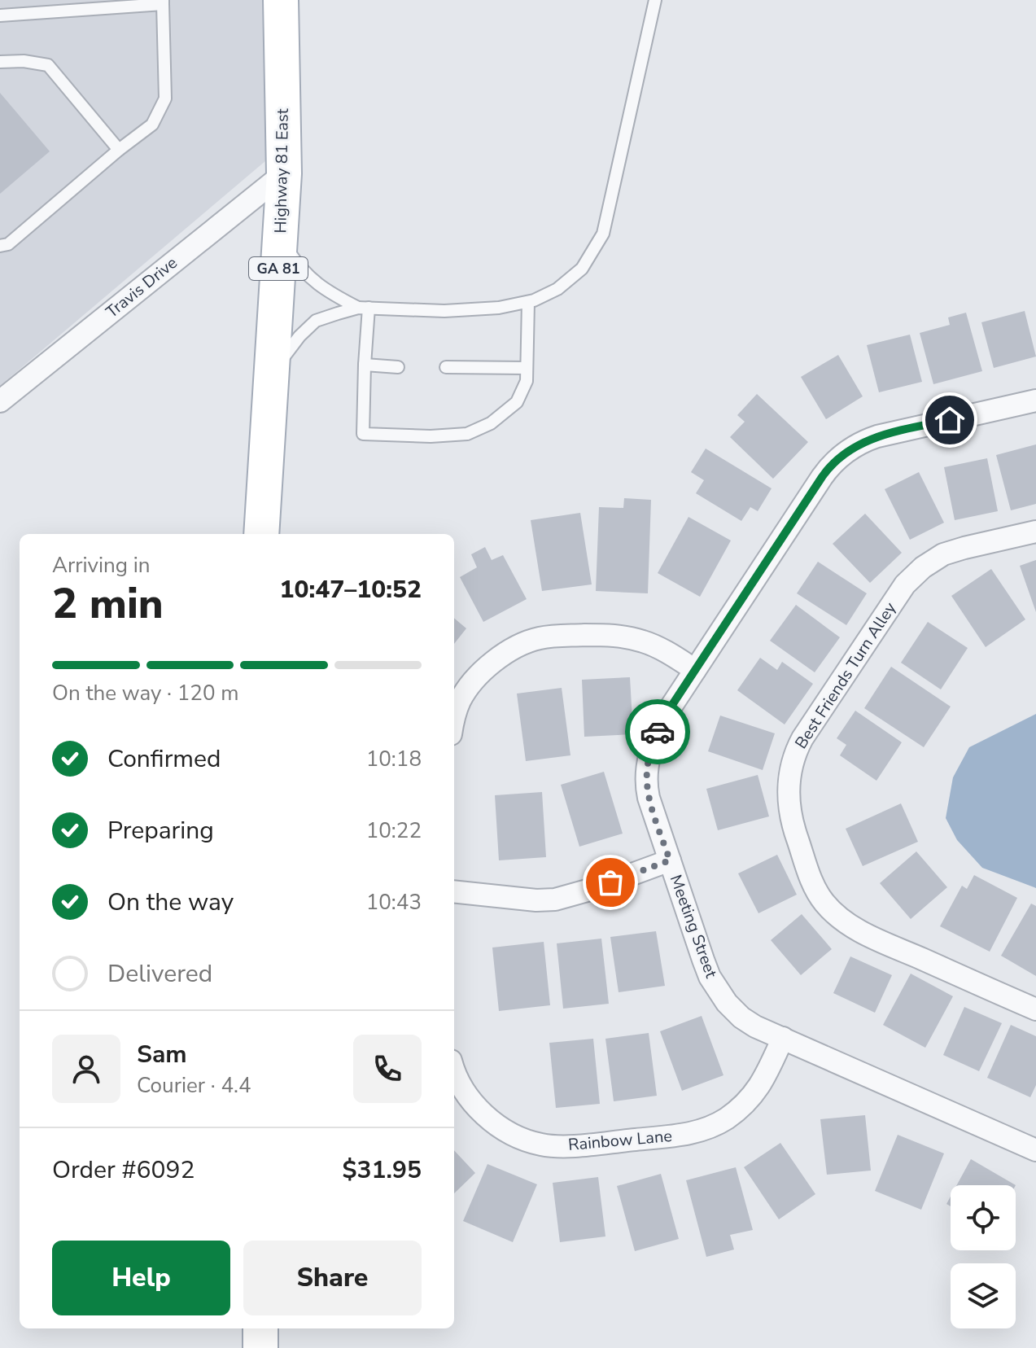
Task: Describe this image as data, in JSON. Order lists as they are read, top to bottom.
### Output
{
  "streets": {
    "main road": ["Highway 81 East", "GA 81"],
    "street": [
      "Travis Drive",
      "Best Friends Turn Alley",
      "Meeting Street",
      "Rainbow Lane"
    ]
  },
  "crossings": [
    ["Highway 81 East", "Travis Drive"],
    ["Meeting Street", "Rainbow Lane"]
  ],
  "page": {
    "heading": ["2 min", "Arriving in", "10:47–10:52"],
    "panel": [
      "Sam",
      "Courier · 4.4",
      "Order #6092",
      "$31.95"
    ],
    "bar": "On the way · 120 m",
    "list": [
      ["Confirmed", "10:18"],
      ["Preparing", "10:22"],
      ["On the way", "10:43"],
      "Delivered"
    ],
    "buttons": ["Help", "Share"]
  }
}
